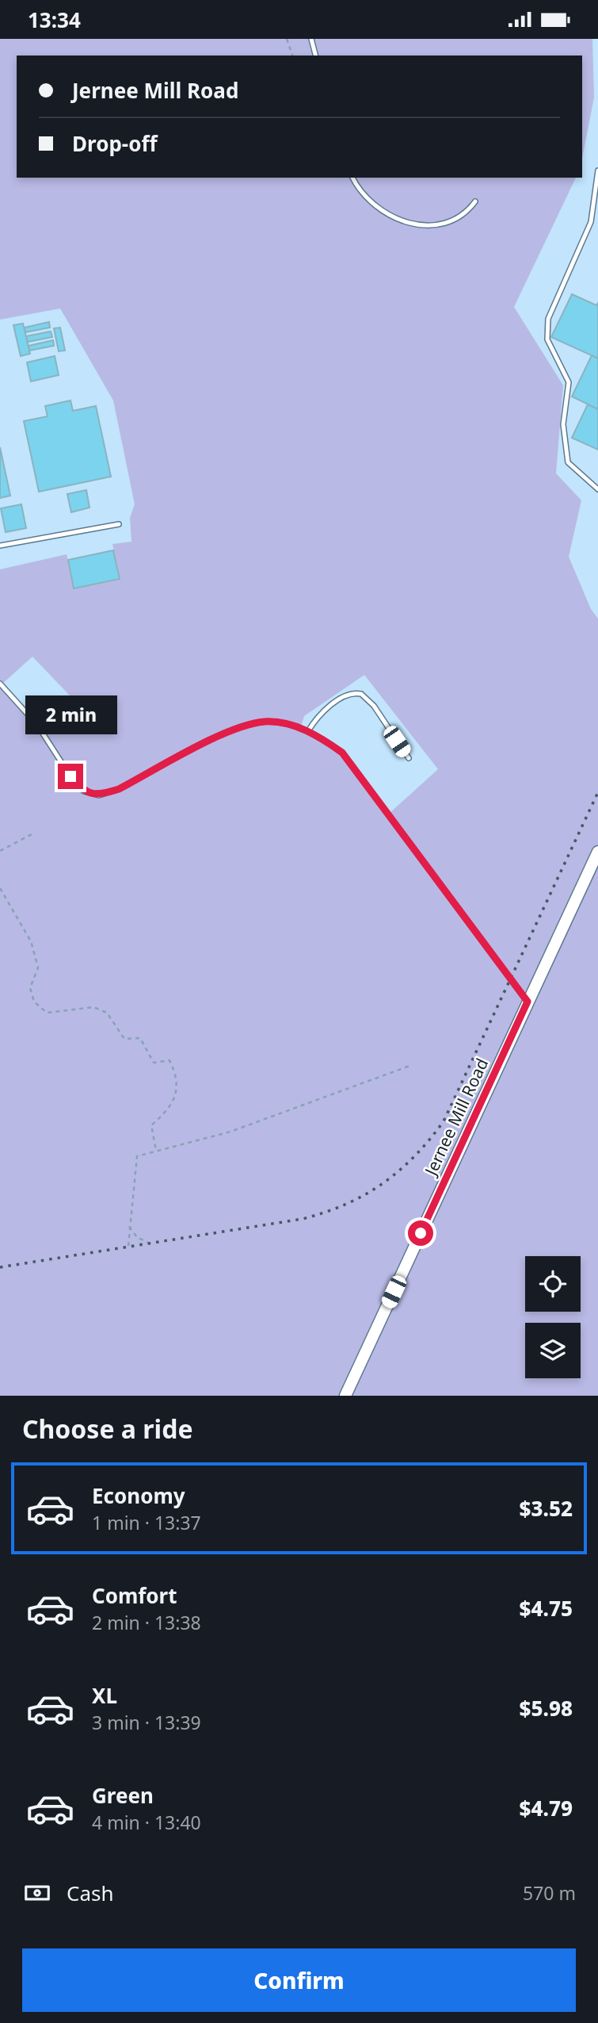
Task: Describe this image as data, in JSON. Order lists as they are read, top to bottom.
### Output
{
  "streets": {
    "street": ["Jernee Mill Road"]
  },
  "page": {
    "status": "13:34",
    "banner": ["Jernee Mill Road", "Drop-off"],
    "bubble": "2 min",
    "heading": "Choose a ride",
    "list": [
      {
        "name": "Economy",
        "note": "1 min · 13:37",
        "value": "$3.52"
      },
      {
        "name": "Comfort",
        "note": "2 min · 13:38",
        "value": "$4.75"
      },
      {
        "name": "XL",
        "note": "3 min · 13:39",
        "value": "$5.98"
      },
      {
        "name": "Green",
        "note": "4 min · 13:40",
        "value": "$4.79"
      }
    ],
    "pay": ["Cash", "570 m"],
    "buttons": "Confirm"
  }
}
